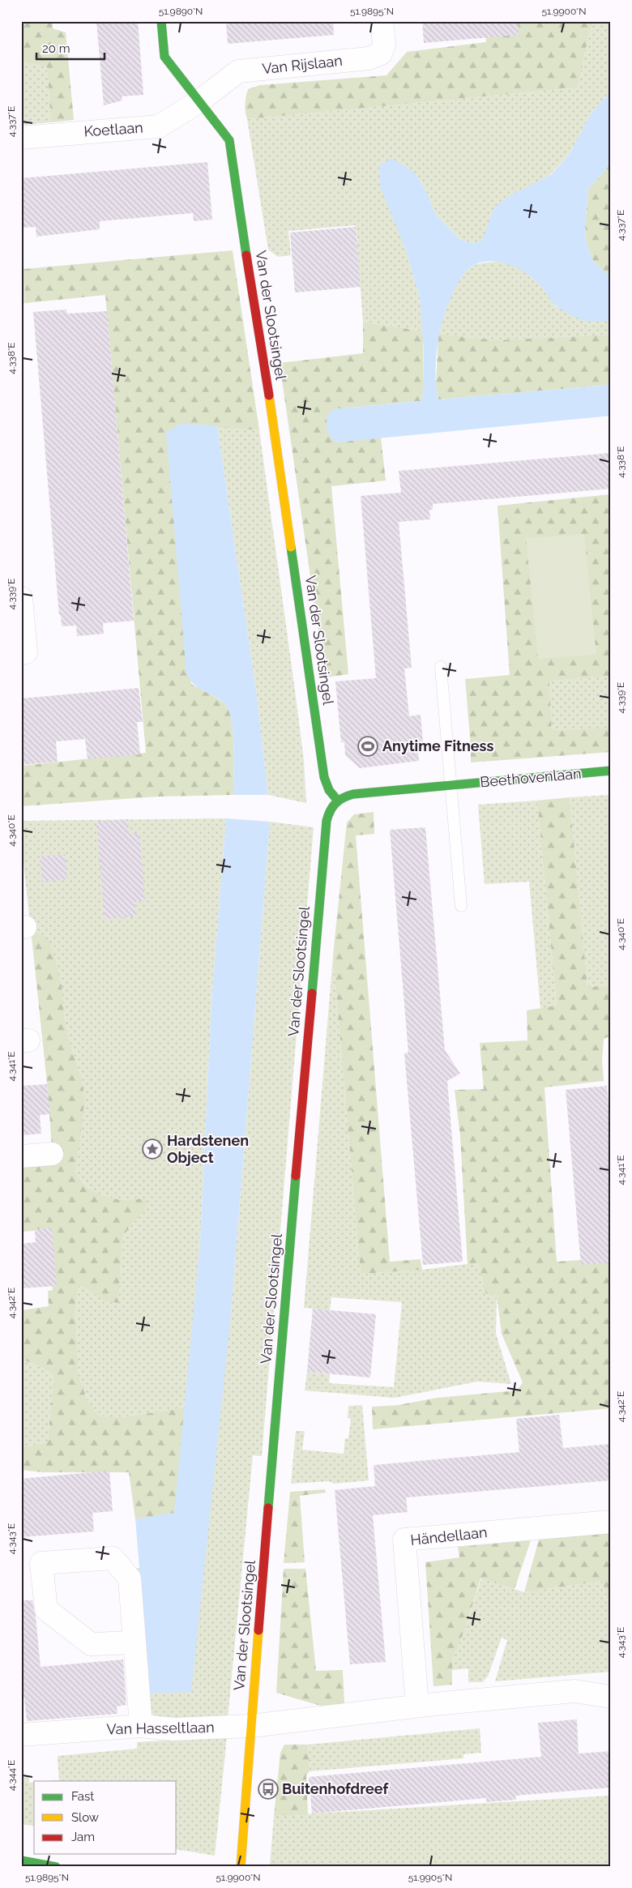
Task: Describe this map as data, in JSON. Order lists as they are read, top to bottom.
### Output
{
  "streets": {
    "street": [
      "Van Rijslaan",
      "Koetlaan",
      "Van der Slootsingel",
      "Beethovenlaan",
      "Händellaan",
      "Van Hasseltlaan"
    ]
  },
  "crossings": [
    ["Van Rijslaan", "Koetlaan"],
    ["Van Rijslaan", "Van der Slootsingel"],
    ["Koetlaan", "Van der Slootsingel"],
    ["Van der Slootsingel", "Beethovenlaan"],
    ["Van der Slootsingel", "Van Hasseltlaan"]
  ],
  "places": {
    "sports": ["Anytime Fitness"],
    "place": ["Hardstenen Object"],
    "bus stop": ["Buitenhofdreef"]
  },
  "legend": ["Fast", "Slow", "Jam"],
  "scale_bar": "20 m",
  "coordinates": [
    "51.9890°N",
    "51.9895°N",
    "51.9900°N",
    "4.337°E",
    "4.338°E",
    "4.339°E",
    "4.340°E",
    "4.341°E",
    "4.342°E",
    "4.343°E",
    "4.344°E",
    "51.9905°N"
  ]
}
